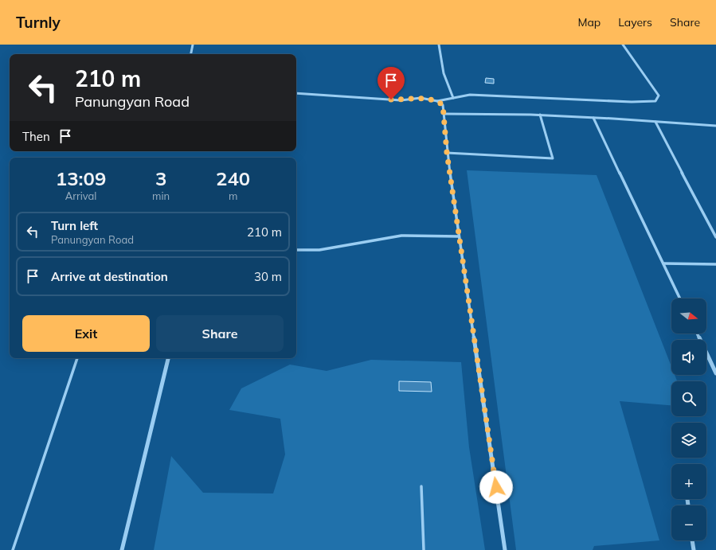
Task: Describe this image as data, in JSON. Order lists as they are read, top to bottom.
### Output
{
  "north": "right",
  "page": {
    "header": "Turnly",
    "nav": ["Map", "Layers", "Share"],
    "turn": ["210 m", "Panungyan Road"],
    "then": "Then",
    "eta": [
      "13:09",
      "Arrival",
      "3",
      "min",
      "240",
      "m"
    ],
    "list": [
      {
        "name": "Turn left",
        "note": "Panungyan Road",
        "value": "210 m"
      },
      {
        "name": "Arrive at destination",
        "value": "30 m"
      }
    ],
    "map_buttons": ["+", "−"],
    "buttons": ["Exit", "Share"]
  }
}
